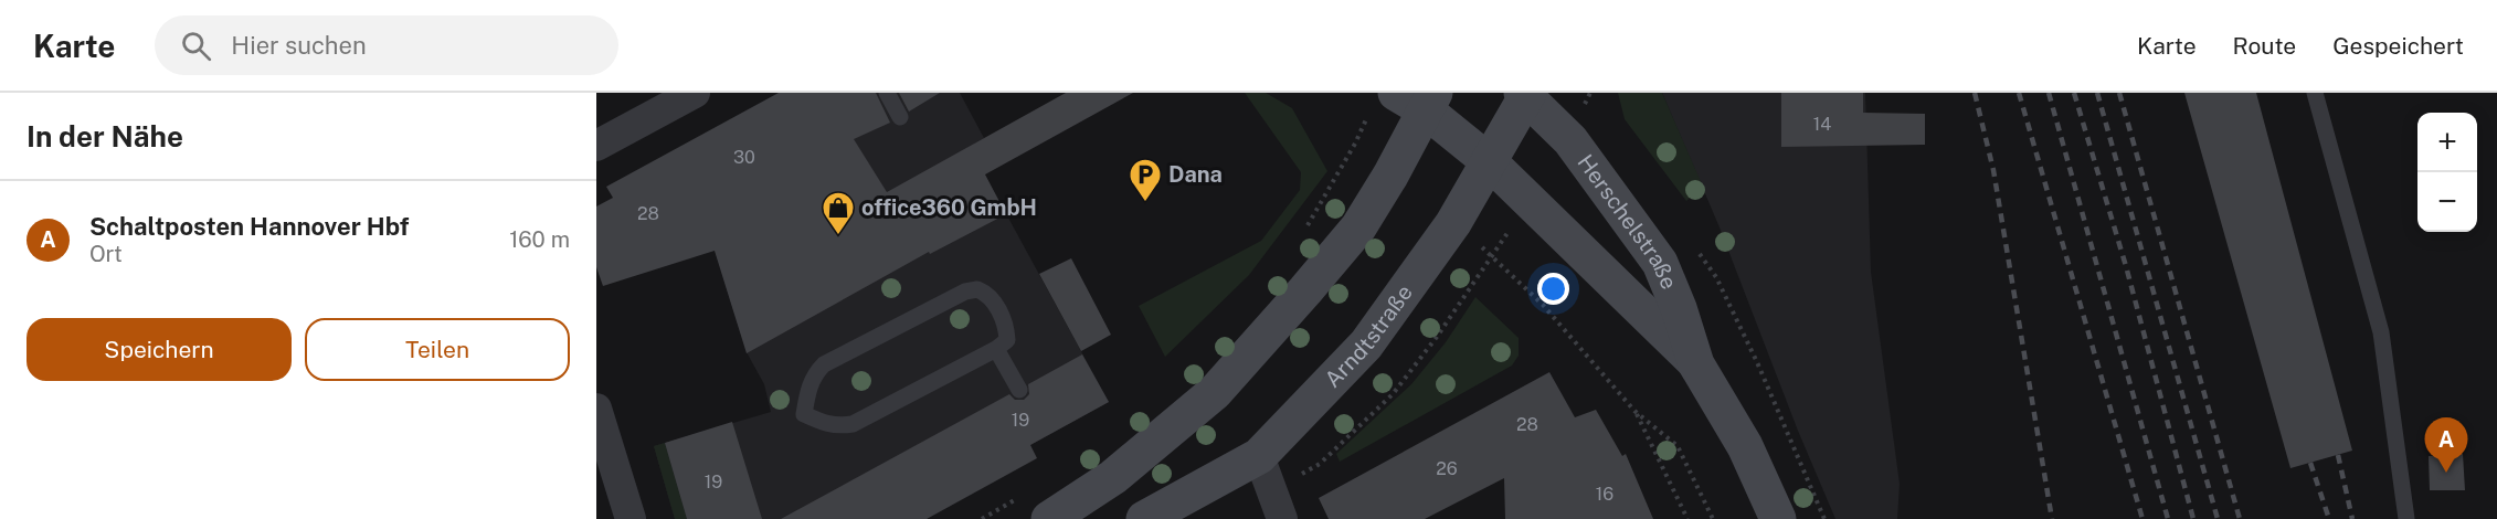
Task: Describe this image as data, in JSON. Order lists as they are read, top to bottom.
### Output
{
  "streets": {
    "main road": ["Herschelstraße", "Arndtstraße"]
  },
  "crossings": [
    ["Herschelstraße", "Arndtstraße"]
  ],
  "places": {
    "parking": ["Dana"],
    "shop": ["office360 GmbH"]
  },
  "house_numbers": [
    "14",
    "30",
    "28",
    "19",
    "28",
    "26",
    "19",
    "16"
  ],
  "page": {
    "header": "Karte",
    "search": "Hier suchen",
    "nav": ["Karte", "Route", "Gespeichert"],
    "heading": "In der Nähe",
    "map_buttons": ["+", "−"],
    "list": [
      {
        "mark": "A",
        "name": "Schaltposten Hannover Hbf",
        "note": "Ort",
        "value": "160 m"
      }
    ],
    "buttons": ["Speichern", "Teilen"],
    "pins": "A"
  }
}
